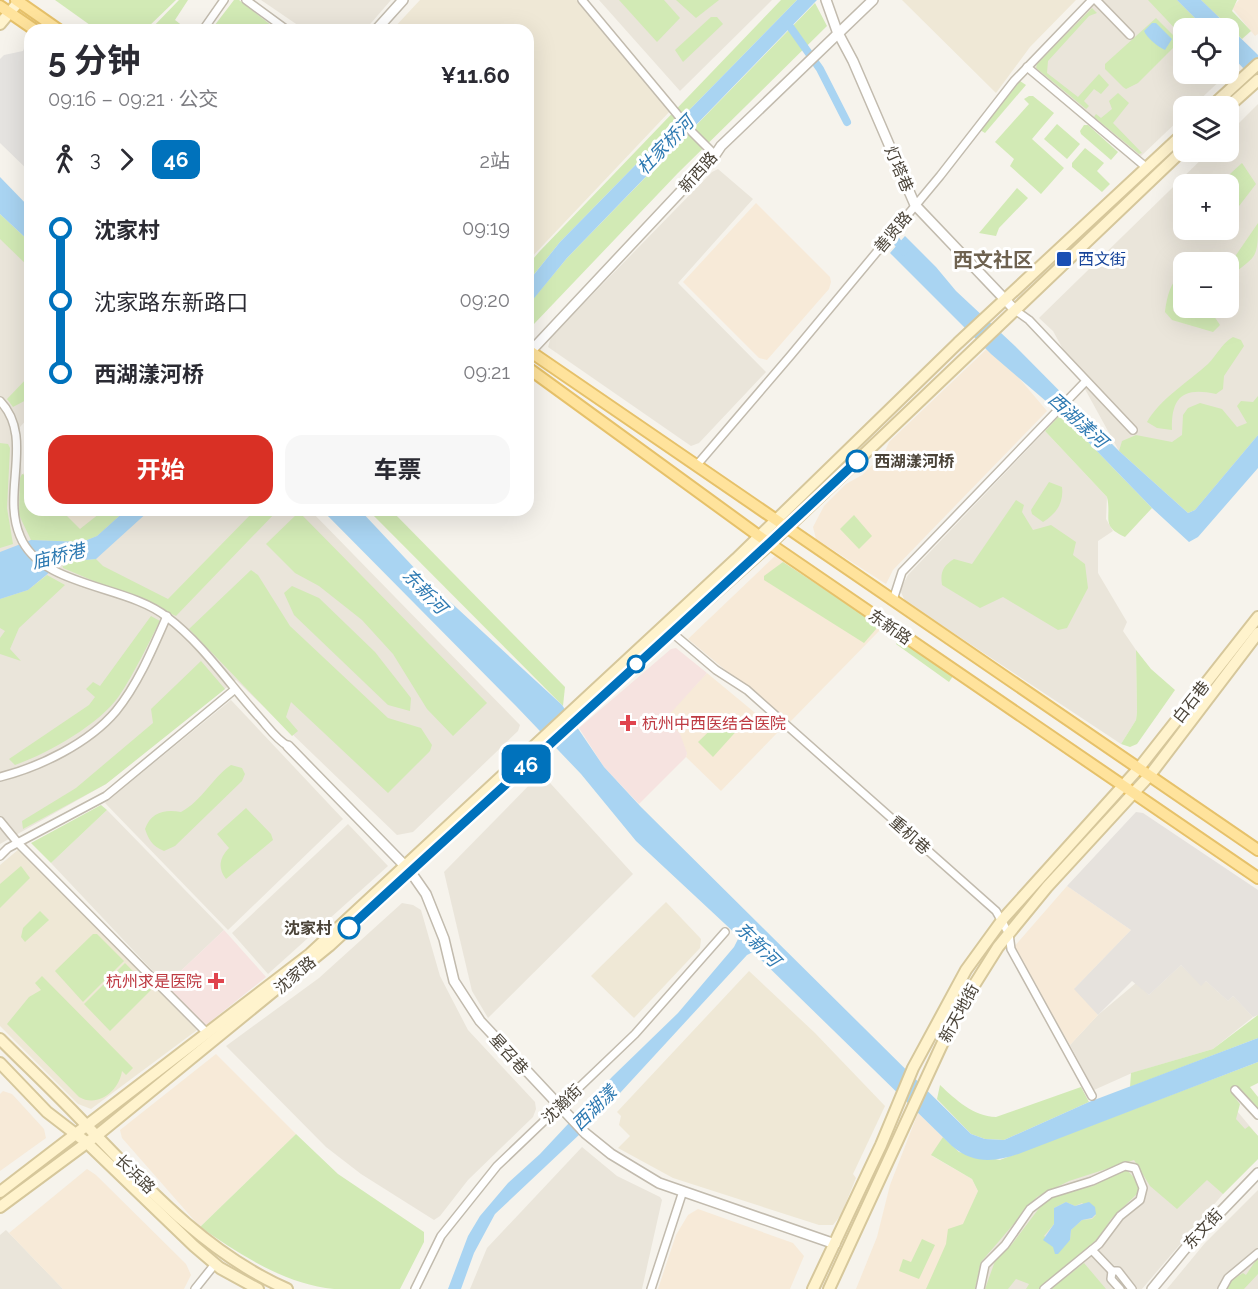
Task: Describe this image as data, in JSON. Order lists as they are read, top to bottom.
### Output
{
  "streets": {
    "main road": [
      "东新路",
      "白石巷",
      "沈家路",
      "新天地街",
      "长浜路"
    ],
    "street": [
      "灯塔巷",
      "新西路",
      "善贤路",
      "重机巷",
      "星召巷",
      "沈瀚街",
      "东文街"
    ]
  },
  "crossings": [
    ["灯塔巷", "新西路"],
    ["灯塔巷", "善贤路"],
    ["善贤路", "东新路"],
    ["东新路", "白石巷"],
    ["东新路", "沈家路"],
    ["东新路", "新天地街"],
    ["白石巷", "新天地街"],
    ["重机巷", "沈家路"],
    ["重机巷", "新天地街"],
    ["沈家路", "星召巷"],
    ["沈家路", "长浜路"],
    ["新天地街", "星召巷"],
    ["星召巷", "沈瀚街"]
  ],
  "districts": ["西文社区"],
  "water": [
    "杜家桥河",
    "西湖漾河",
    "庙桥港",
    "东新河",
    "西湖漾"
  ],
  "places": {
    "transit": ["西文街"],
    "other": ["西湖漾河桥", "沈家村"],
    "health": ["杭州中西医结合医院", "杭州求是医院"]
  },
  "lines": ["bus line 46"],
  "page": {
    "on_map": "46",
    "map_buttons": ["+", "−"],
    "heading": ["5 分钟", "09:16 – 09:21 · 公交", "¥11.60"],
    "legs": ["3", "46", "2站"],
    "list": [
      {
        "name": "沈家村",
        "value": "09:19"
      },
      {
        "name": "沈家路东新路口",
        "value": "09:20"
      },
      {
        "name": "西湖漾河桥",
        "value": "09:21"
      }
    ],
    "buttons": ["开始", "车票"]
  }
}
